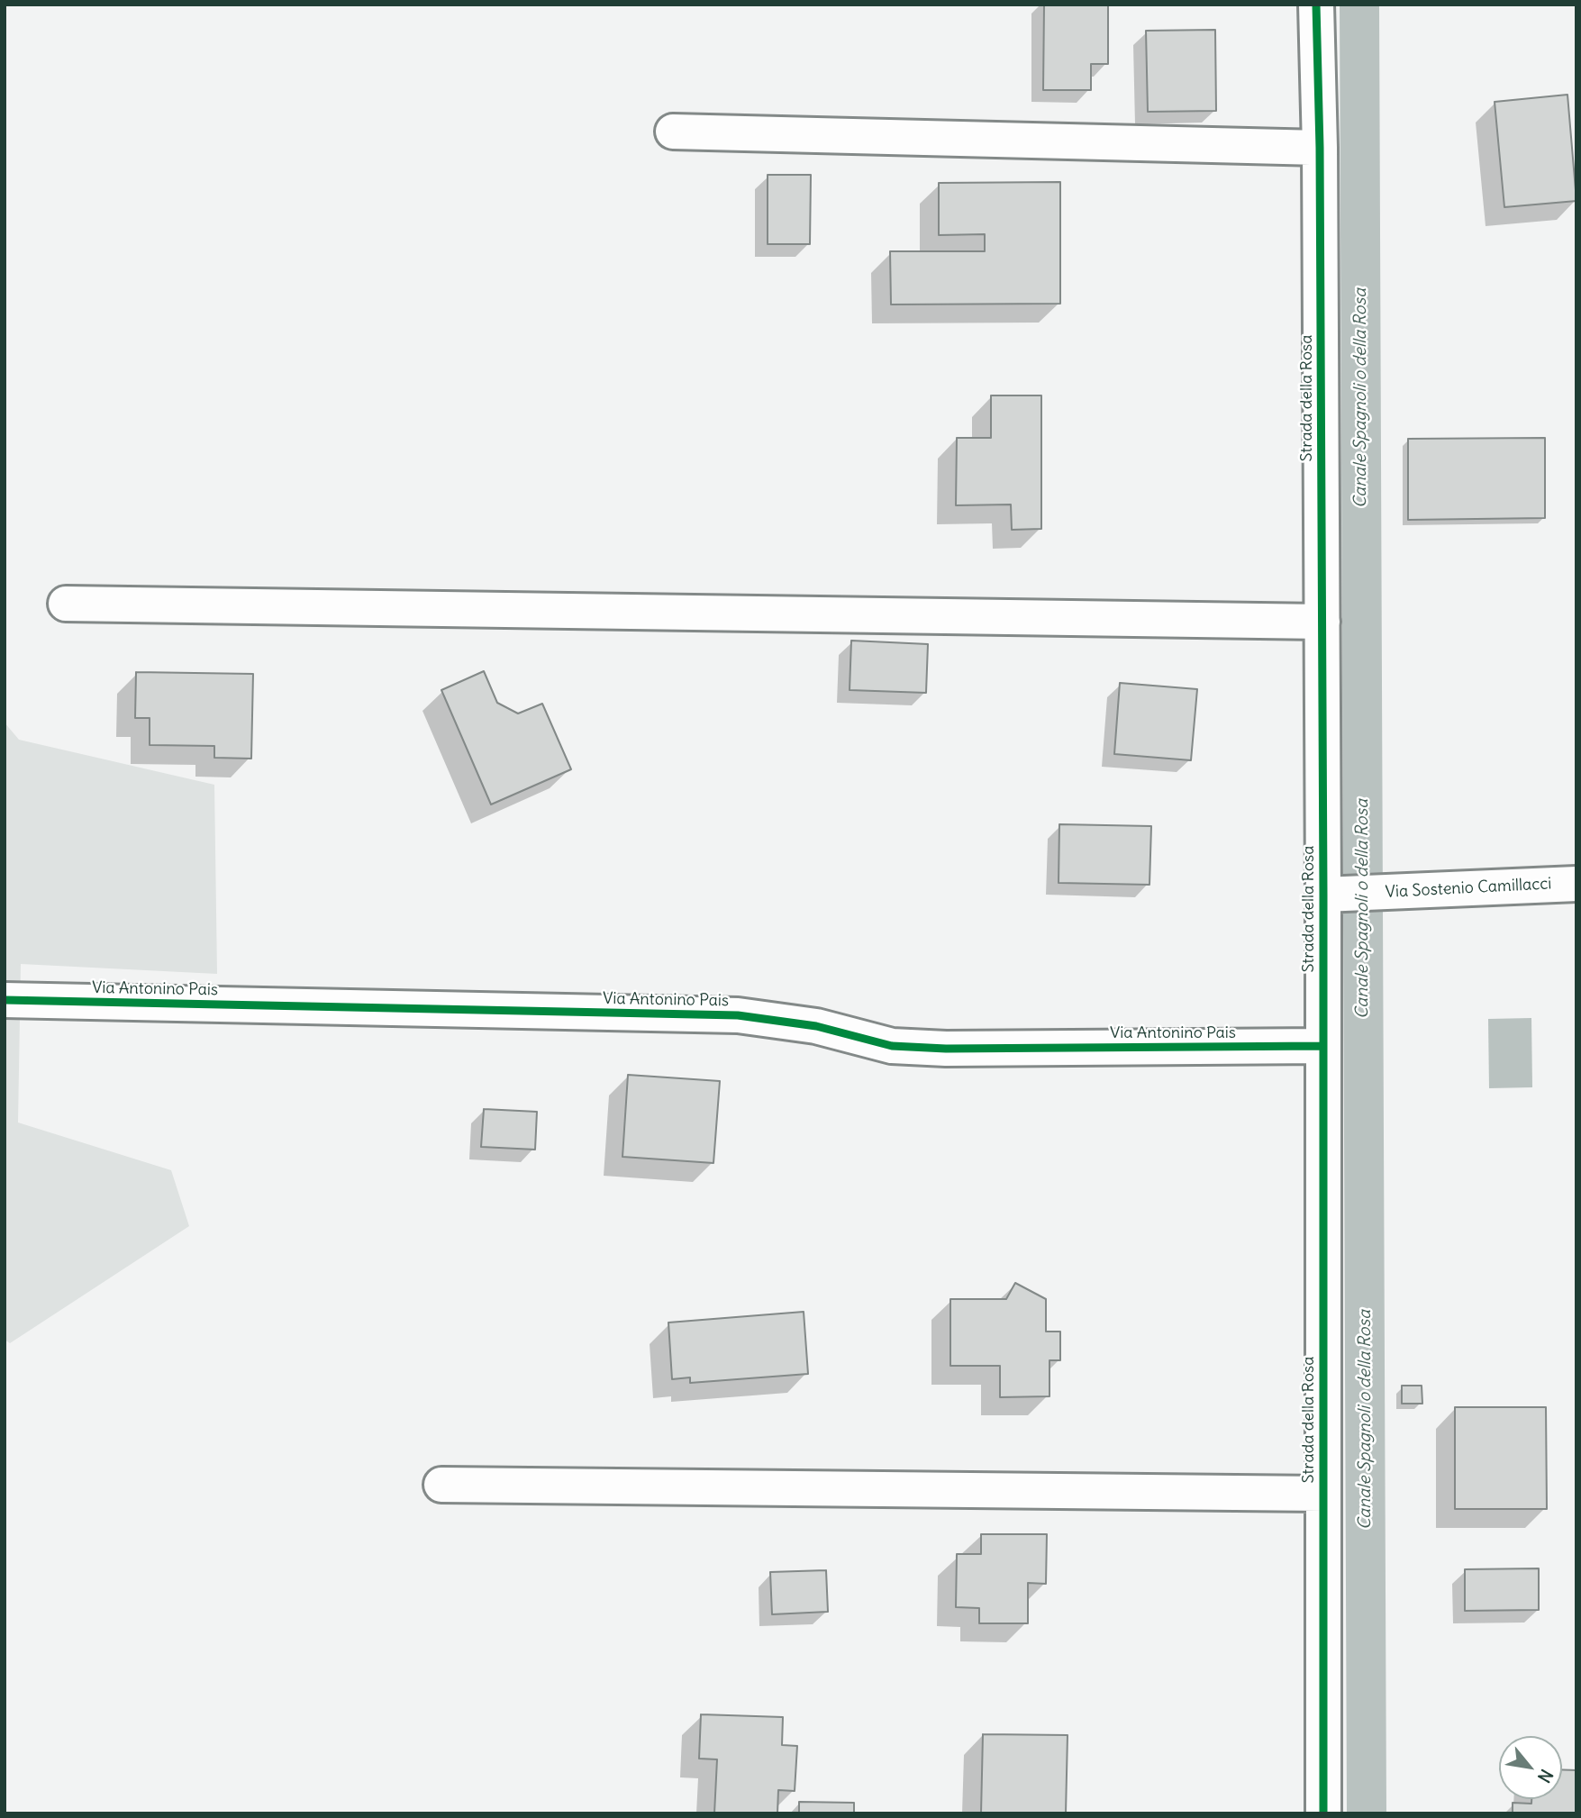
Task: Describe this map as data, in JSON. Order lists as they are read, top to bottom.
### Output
{
  "streets": {
    "street": ["Strada della Rosa", "Via Sostenio Camillacci", "Via Antonino Pais"]
  },
  "crossings": [
    ["Strada della Rosa", "Via Sostenio Camillacci"],
    ["Strada della Rosa", "Via Antonino Pais"]
  ],
  "water": ["Canale Spagnoli o della Rosa"],
  "north": "bottom right"
}
